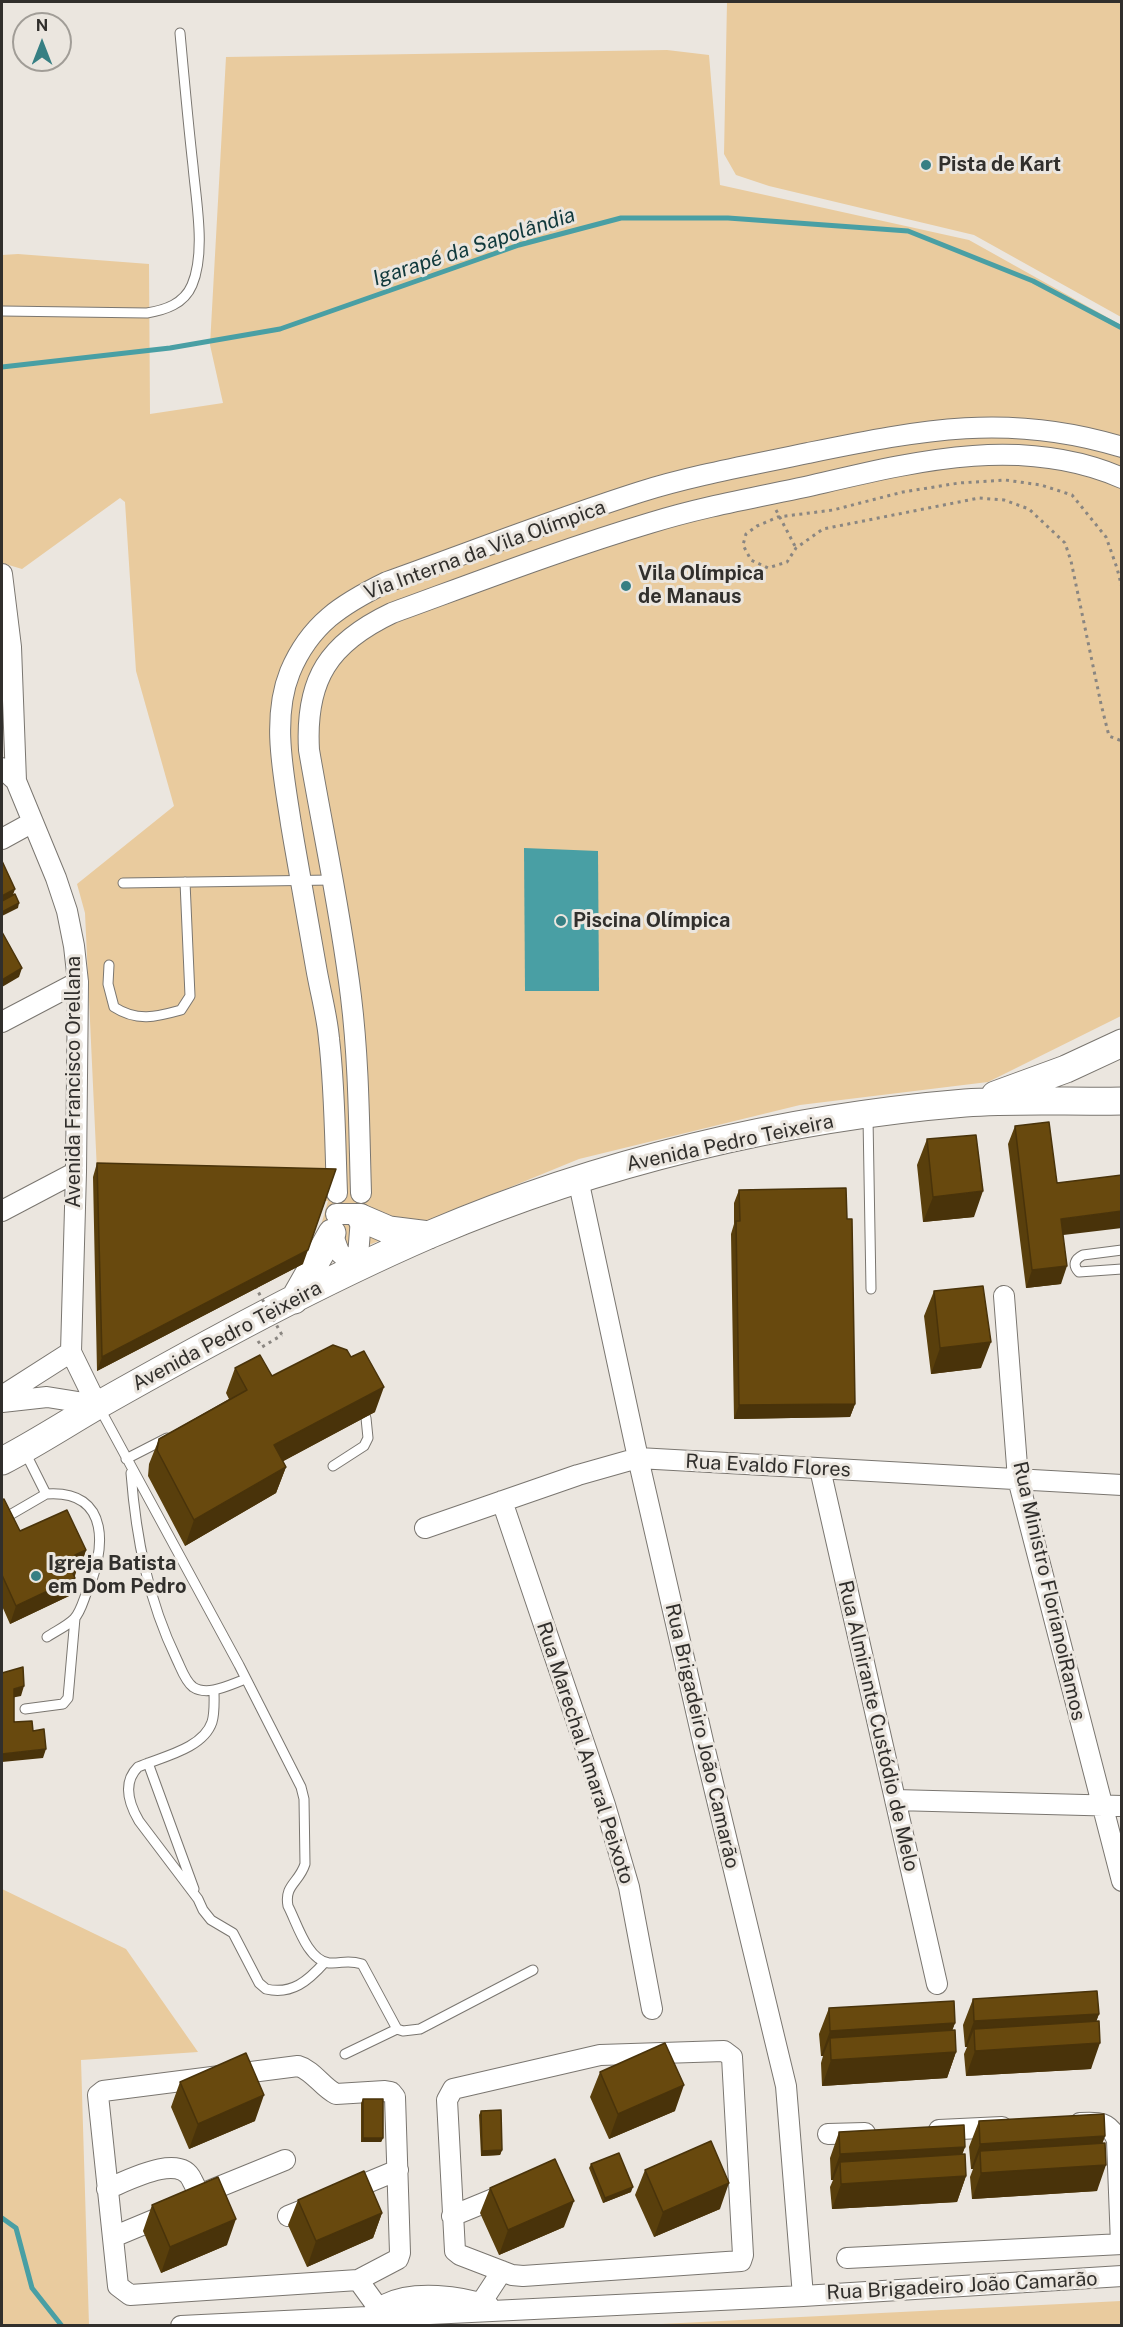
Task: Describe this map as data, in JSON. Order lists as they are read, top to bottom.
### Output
{
  "streets": {
    "street": [
      "Via Interna da Vila Olímpica",
      "Avenida Francisco Orellana",
      "Avenida Pedro Teixeira",
      "Rua Evaldo Flores",
      "Rua Ministro FlorianoiRamos",
      "Rua Almirante Custódio de Melo",
      "Rua Brigadeiro João Camarão",
      "Rua Marechal Amaral Peixoto"
    ]
  },
  "crossings": [
    ["Avenida Francisco Orellana", "Avenida Pedro Teixeira"],
    ["Avenida Pedro Teixeira", "Rua Brigadeiro João Camarão"],
    ["Rua Evaldo Flores", "Rua Ministro FlorianoiRamos"],
    ["Rua Evaldo Flores", "Rua Almirante Custódio de Melo"],
    ["Rua Evaldo Flores", "Rua Brigadeiro João Camarão"],
    ["Rua Evaldo Flores", "Rua Marechal Amaral Peixoto"]
  ],
  "water": ["Igarapé da Sapolândia"],
  "places": [
    "Pista de Kart",
    "Vila Olímpica de Manaus",
    "Piscina Olímpica",
    "Igreja Batista em Dom Pedro"
  ],
  "north": "top"
}
